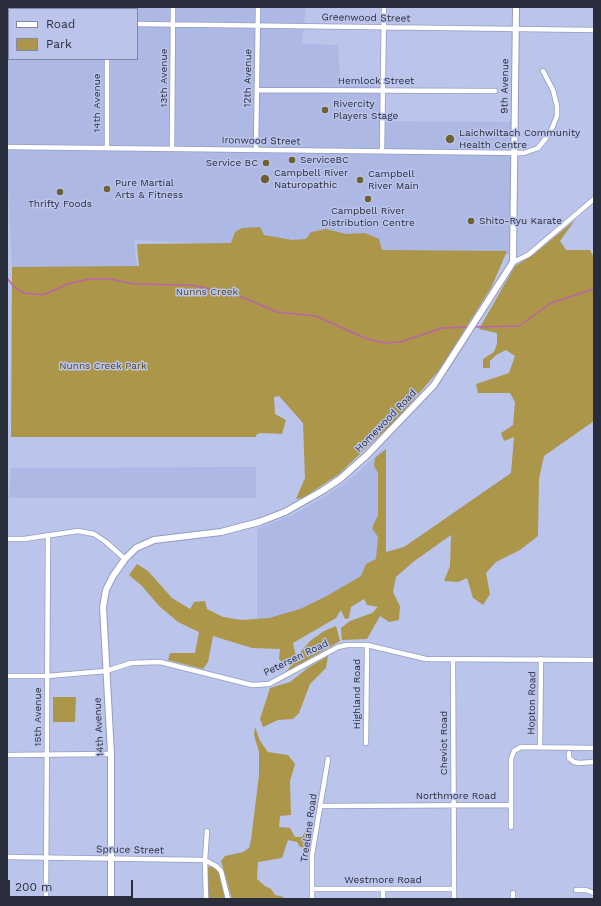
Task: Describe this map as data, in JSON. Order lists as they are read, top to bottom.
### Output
{
  "streets": {
    "main road": ["9th Avenue", "14th Avenue", "Homewood Road"],
    "street": [
      "Greenwood Street",
      "13th Avenue",
      "12th Avenue",
      "Hemlock Street",
      "Ironwood Street",
      "Petersen Road",
      "Highland Road",
      "Hopton Road",
      "15th Avenue",
      "Cheviot Road",
      "Northmore Road",
      "Treelane Road",
      "Spruce Street",
      "Westmore Road"
    ]
  },
  "crossings": [
    ["Greenwood Street", "13th Avenue"],
    ["Greenwood Street", "12th Avenue"],
    ["Greenwood Street", "9th Avenue"],
    ["13th Avenue", "Ironwood Street"],
    ["12th Avenue", "Hemlock Street"],
    ["12th Avenue", "Ironwood Street"],
    ["9th Avenue", "Ironwood Street"],
    ["9th Avenue", "Homewood Road"],
    ["14th Avenue", "Ironwood Street"],
    ["14th Avenue", "Homewood Road"],
    ["14th Avenue", "Petersen Road"],
    ["14th Avenue", "Spruce Street"],
    ["Petersen Road", "Highland Road"],
    ["Petersen Road", "Hopton Road"],
    ["Petersen Road", "15th Avenue"],
    ["Petersen Road", "Cheviot Road"],
    ["Hopton Road", "Northmore Road"],
    ["15th Avenue", "Spruce Street"],
    ["Cheviot Road", "Northmore Road"],
    ["Cheviot Road", "Westmore Road"],
    ["Northmore Road", "Treelane Road"],
    ["Treelane Road", "Westmore Road"]
  ],
  "parks": ["Nunns Creek", "Nunns Creek Park"],
  "places": [
    "Rivercity Players Stage",
    "Laichwiltach Community Health Centre",
    "ServiceBC",
    "Service BC",
    "Campbell River Naturopathic",
    "Campbell River Main",
    "Pure Martial Arts & Fitness",
    "Thrifty Foods",
    "Campbell River Distribution Centre",
    "Shito-Ryu Karate"
  ],
  "legend": ["Road", "Park"],
  "scale_bar": "200 m"
}
